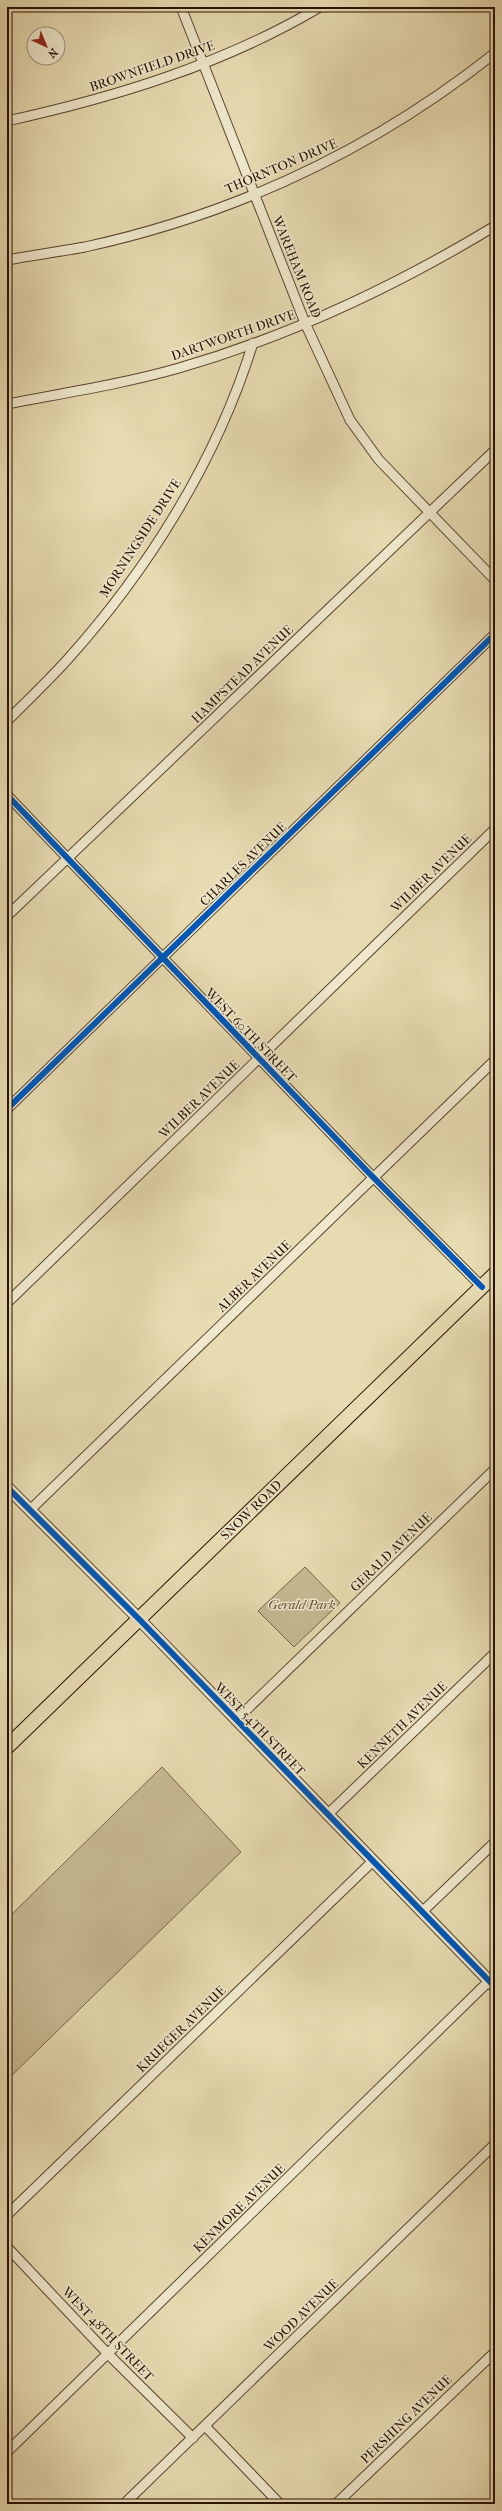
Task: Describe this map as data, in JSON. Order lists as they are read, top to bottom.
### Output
{
  "streets": {
    "main road": ["SNOW ROAD"],
    "street": [
      "BROWNFIELD DRIVE",
      "THORNTON DRIVE",
      "WAREHAM ROAD",
      "DARTWORTH DRIVE",
      "MORNINGSIDE DRIVE",
      "HAMPSTEAD AVENUE",
      "CHARLES AVENUE",
      "WILBER AVENUE",
      "WEST 60TH STREET",
      "ALBER AVENUE",
      "GERALD AVENUE",
      "KENNETH AVENUE",
      "WEST 54TH STREET",
      "KRUEGER AVENUE",
      "KENMORE AVENUE",
      "WOOD AVENUE",
      "WEST 48TH STREET",
      "PERSHING AVENUE"
    ]
  },
  "crossings": [
    ["BROWNFIELD DRIVE", "WAREHAM ROAD"],
    ["THORNTON DRIVE", "WAREHAM ROAD"],
    ["WAREHAM ROAD", "DARTWORTH DRIVE"],
    ["WAREHAM ROAD", "HAMPSTEAD AVENUE"],
    ["DARTWORTH DRIVE", "MORNINGSIDE DRIVE"],
    ["HAMPSTEAD AVENUE", "WEST 60TH STREET"],
    ["CHARLES AVENUE", "WEST 60TH STREET"],
    ["WILBER AVENUE", "WEST 60TH STREET"],
    ["WEST 60TH STREET", "ALBER AVENUE"],
    ["WEST 60TH STREET", "SNOW ROAD"],
    ["ALBER AVENUE", "WEST 54TH STREET"],
    ["SNOW ROAD", "WEST 54TH STREET"],
    ["GERALD AVENUE", "WEST 54TH STREET"],
    ["KENNETH AVENUE", "WEST 54TH STREET"],
    ["WEST 54TH STREET", "KRUEGER AVENUE"],
    ["WEST 54TH STREET", "KENMORE AVENUE"],
    ["KENMORE AVENUE", "WEST 48TH STREET"],
    ["WOOD AVENUE", "WEST 48TH STREET"]
  ],
  "parks": ["Gerald Park"],
  "north": "bottom right"
}
